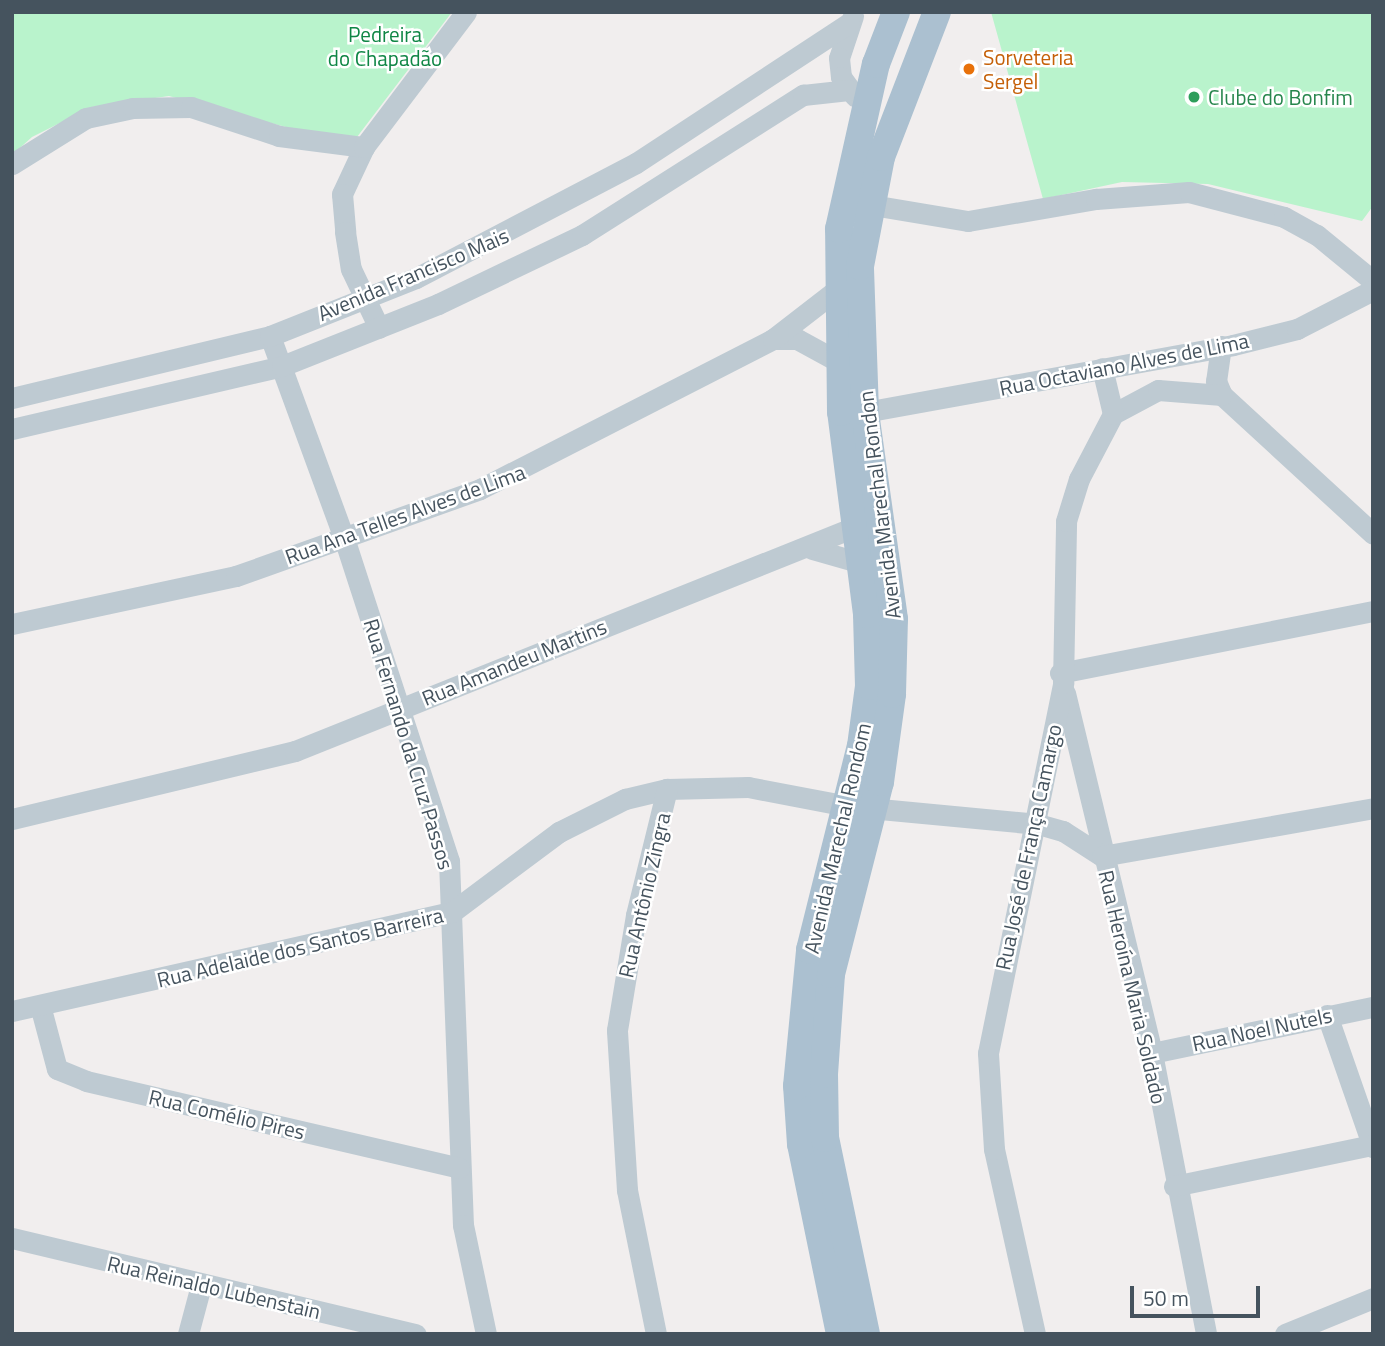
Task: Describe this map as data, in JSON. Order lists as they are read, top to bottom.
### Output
{
  "streets": {
    "main road": ["Avenida Marechal Rondon", "Avenida Marechal Rondom"],
    "street": [
      "Avenida Francisco Mais",
      "Rua Octaviano Alves de Lima",
      "Rua Ana Telles Alves de Lima",
      "Rua Amandeu Martins",
      "Rua Fernando da Cruz Passos",
      "Rua José de França Camargo",
      "Rua Antônio Zingra",
      "Rua Adelaide dos Santos Barreira",
      "Rua Heroína Maria Soldado",
      "Rua Noel Nutels",
      "Rua Comélio Pires",
      "Rua Reinaldo Lubenstain"
    ]
  },
  "crossings": [
    ["Avenida Francisco Mais", "Rua Fernando da Cruz Passos"],
    ["Avenida Francisco Mais", "Avenida Marechal Rondom"],
    ["Rua Octaviano Alves de Lima", "Avenida Marechal Rondon"],
    ["Avenida Marechal Rondon", "Rua Amandeu Martins"],
    ["Avenida Marechal Rondon", "Avenida Marechal Rondom"],
    ["Avenida Marechal Rondon", "Rua Adelaide dos Santos Barreira"],
    ["Rua Ana Telles Alves de Lima", "Rua Fernando da Cruz Passos"],
    ["Rua Ana Telles Alves de Lima", "Avenida Marechal Rondom"],
    ["Rua Amandeu Martins", "Rua Fernando da Cruz Passos"],
    ["Rua Amandeu Martins", "Avenida Marechal Rondom"],
    ["Rua Fernando da Cruz Passos", "Rua Adelaide dos Santos Barreira"],
    ["Rua Fernando da Cruz Passos", "Rua Comélio Pires"],
    ["Avenida Marechal Rondom", "Rua Adelaide dos Santos Barreira"],
    ["Rua José de França Camargo", "Rua Adelaide dos Santos Barreira"],
    ["Rua José de França Camargo", "Rua Heroína Maria Soldado"],
    ["Rua Antônio Zingra", "Rua Adelaide dos Santos Barreira"],
    ["Rua Adelaide dos Santos Barreira", "Rua Heroína Maria Soldado"],
    ["Rua Adelaide dos Santos Barreira", "Rua Comélio Pires"],
    ["Rua Heroína Maria Soldado", "Rua Noel Nutels"]
  ],
  "parks": ["Pedreira do Chapadão"],
  "places": ["Sorveteria Sergel", "Clube do Bonfim"],
  "scale_bar": "50 m"
}
